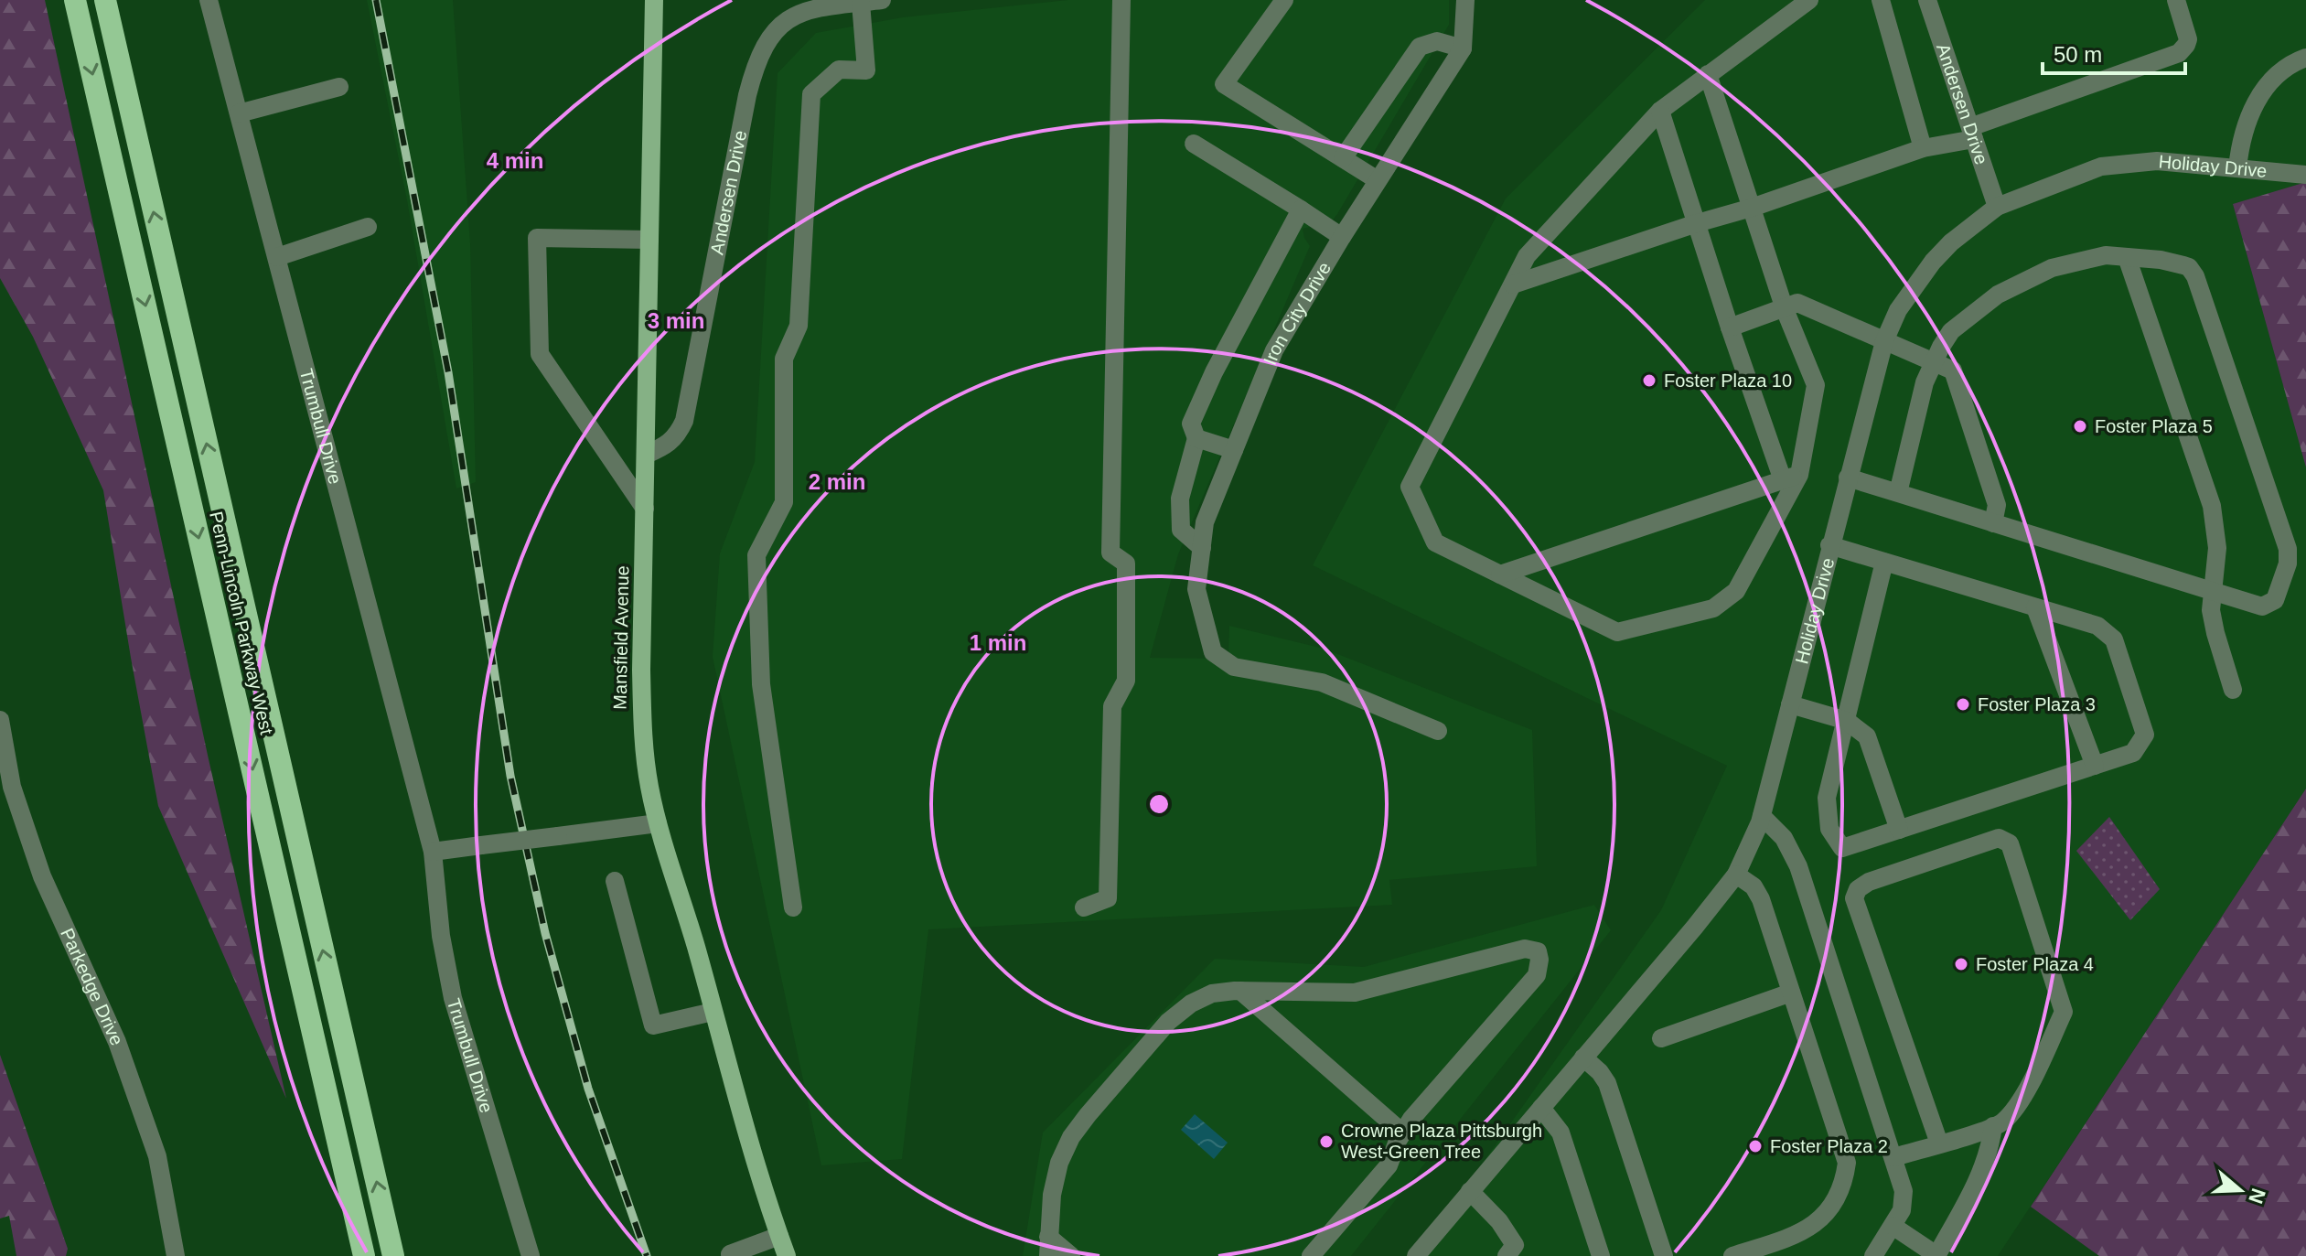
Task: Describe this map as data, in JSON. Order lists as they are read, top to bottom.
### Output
{
  "streets": {
    "highway": ["Penn-Lincoln Parkway West"],
    "main road": ["Mansfield Avenue"],
    "street": [
      "Andersen Drive",
      "Holiday Drive",
      "Iron City Drive",
      "Trumbull Drive",
      "Parkedge Drive"
    ]
  },
  "crossings": [
    ["Andersen Drive", "Holiday Drive"],
    ["Andersen Drive", "Mansfield Avenue"]
  ],
  "places": [
    "Foster Plaza 10",
    "Foster Plaza 5",
    "Foster Plaza 3",
    "Foster Plaza 4",
    "Crowne Plaza Pittsburgh West-Green Tree",
    "Foster Plaza 2"
  ],
  "scale_bar": "50 m",
  "north": "right",
  "rings": [
    "4 min",
    "3 min",
    "2 min",
    "1 min"
  ]
}
